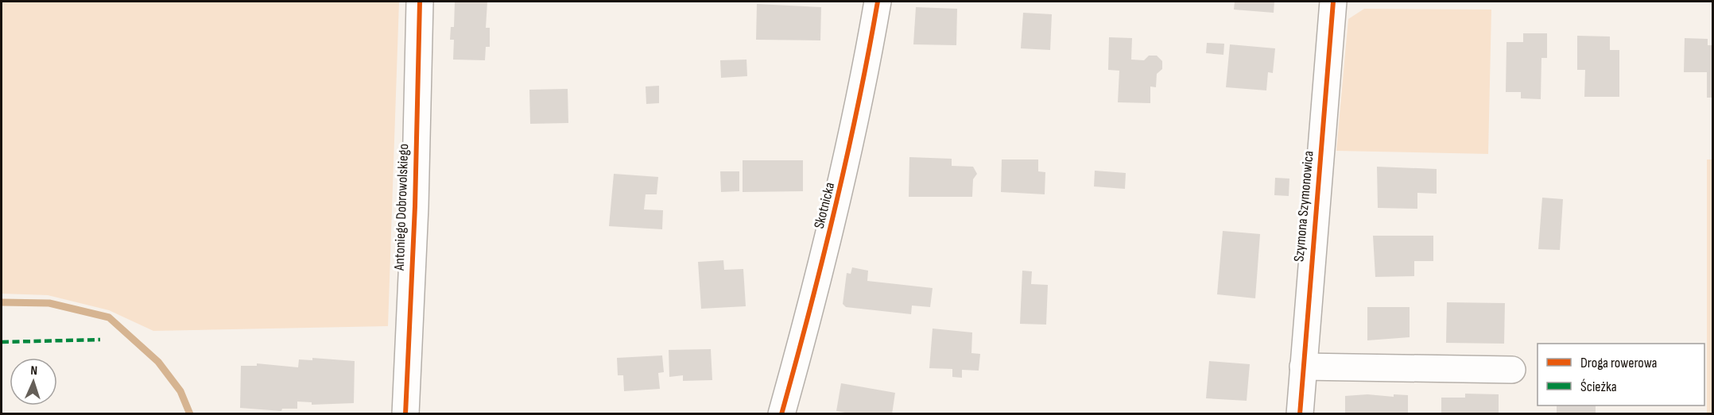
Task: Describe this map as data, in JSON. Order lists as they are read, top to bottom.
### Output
{
  "streets": {
    "street": ["Skotnicka", "Szymona Szymonowica", "Antoniego Dobrowolskiego"]
  },
  "legend": ["Droga rowerowa", "Ścieżka"],
  "north": "top"
}
